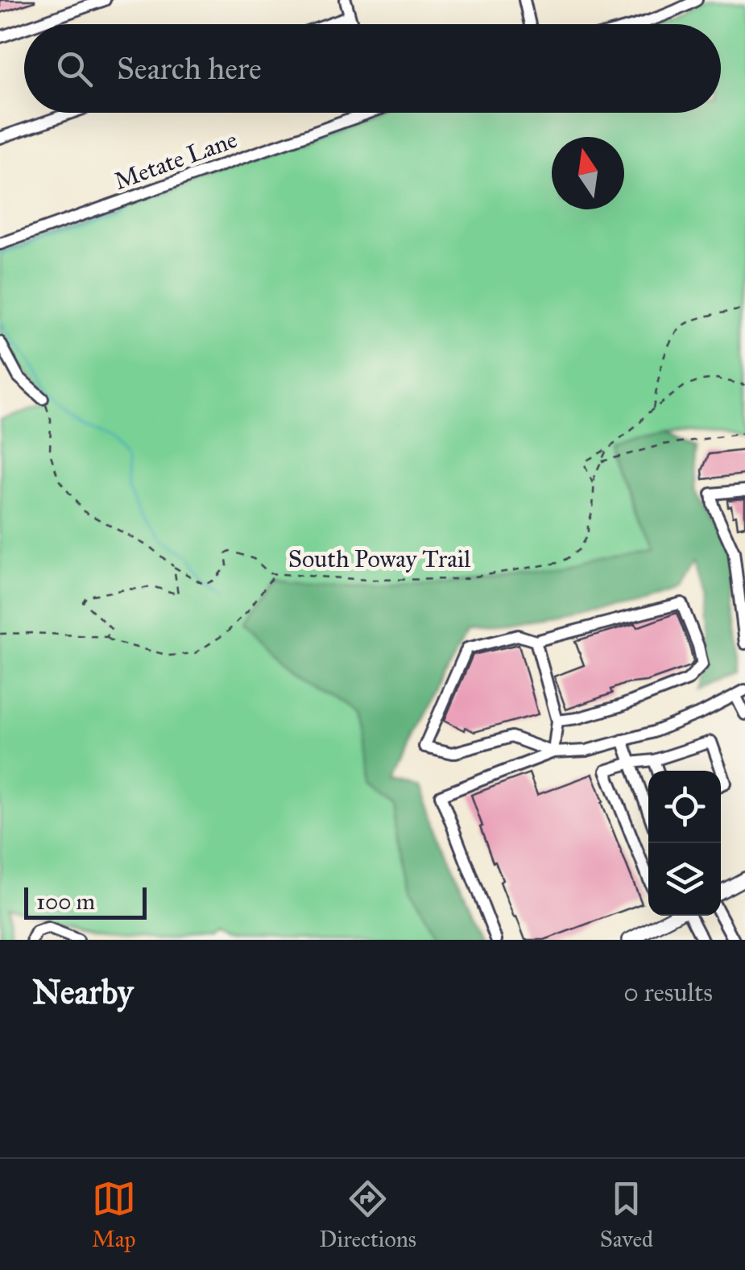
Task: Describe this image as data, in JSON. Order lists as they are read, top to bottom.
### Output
{
  "streets": {
    "street": ["Metate Lane"],
    "path": ["South Poway Trail"]
  },
  "scale_bar": "100 m",
  "north": "top",
  "page": {
    "search": "Search here",
    "scale": "100 m",
    "heading": ["Nearby", "0 results"],
    "nav": ["Map", "Directions", "Saved"]
  }
}
